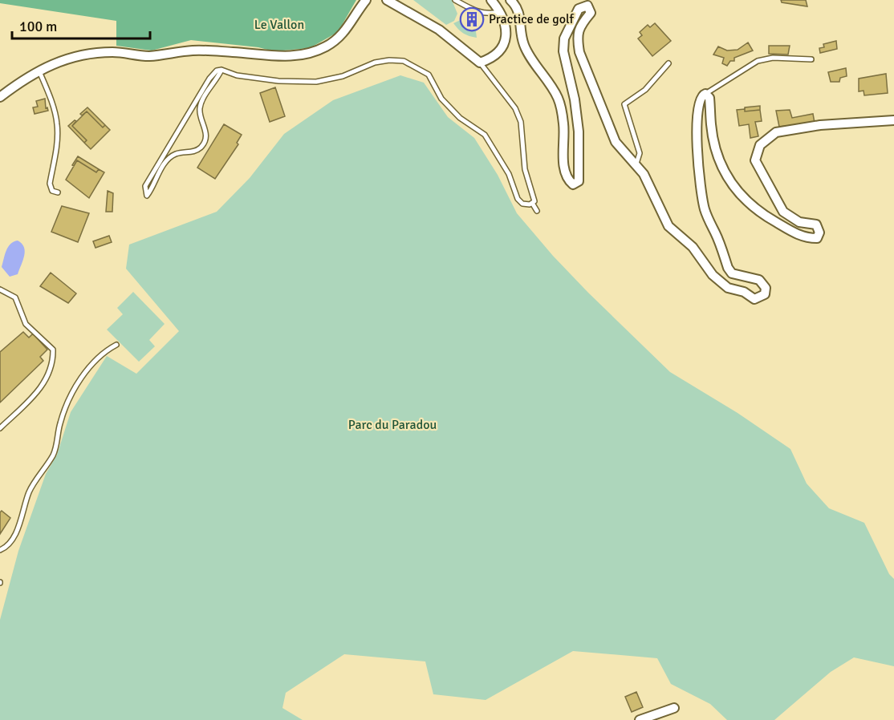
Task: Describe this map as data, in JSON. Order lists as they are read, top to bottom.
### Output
{
  "parks": ["Le Vallon", "Parc du Paradou"],
  "places": {
    "building": ["Practice de golf"]
  },
  "scale_bar": "100 m"
}
